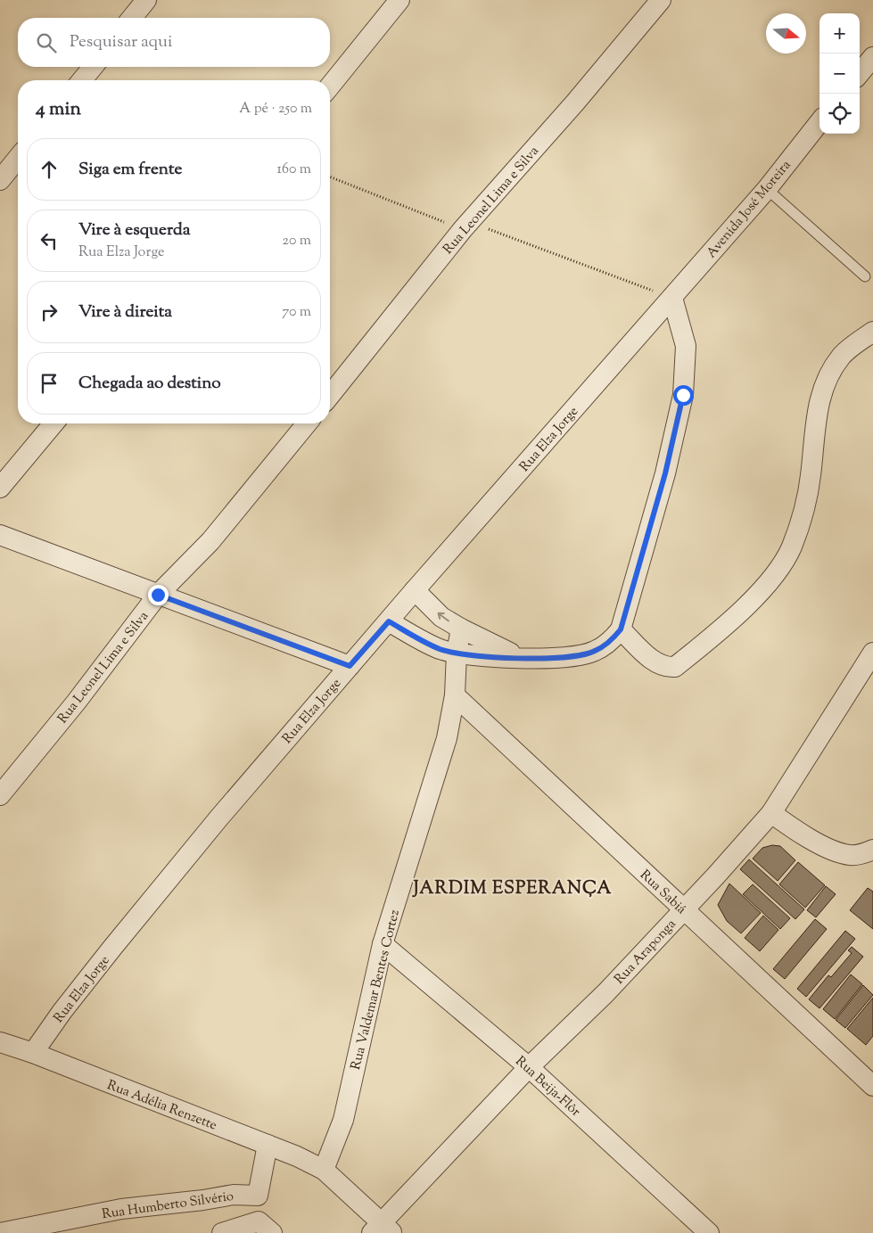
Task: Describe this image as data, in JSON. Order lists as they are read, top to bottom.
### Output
{
  "streets": {
    "street": [
      "Rua Leonel Lima e Silva",
      "Avenida José Moreira",
      "Rua Elza Jorge",
      "Rua Sabiá",
      "Rua Araponga",
      "Rua Valdemar Bentes Cortez",
      "Rua Beija-Flôr",
      "Rua Adélia Renzette",
      "Rua Humberto Silvério"
    ]
  },
  "crossings": [
    ["Avenida José Moreira", "Rua Elza Jorge"],
    ["Rua Elza Jorge", "Rua Adélia Renzette"],
    ["Rua Sabiá", "Rua Araponga"],
    ["Rua Sabiá", "Rua Valdemar Bentes Cortez"],
    ["Rua Araponga", "Rua Beija-Flôr"],
    ["Rua Araponga", "Rua Adélia Renzette"],
    ["Rua Valdemar Bentes Cortez", "Rua Beija-Flôr"],
    ["Rua Valdemar Bentes Cortez", "Rua Adélia Renzette"]
  ],
  "districts": ["JARDIM ESPERANÇA"],
  "north": "right",
  "page": {
    "map_buttons": ["+", "−"],
    "search": "Pesquisar aqui",
    "heading": ["4 min", "A pé · 250 m"],
    "list": [
      ["Siga em frente", "160 m"],
      ["Vire à esquerda", "Rua Elza Jorge", "20 m"],
      ["Vire à direita", "70 m"],
      "Chegada ao destino"
    ]
  }
}
